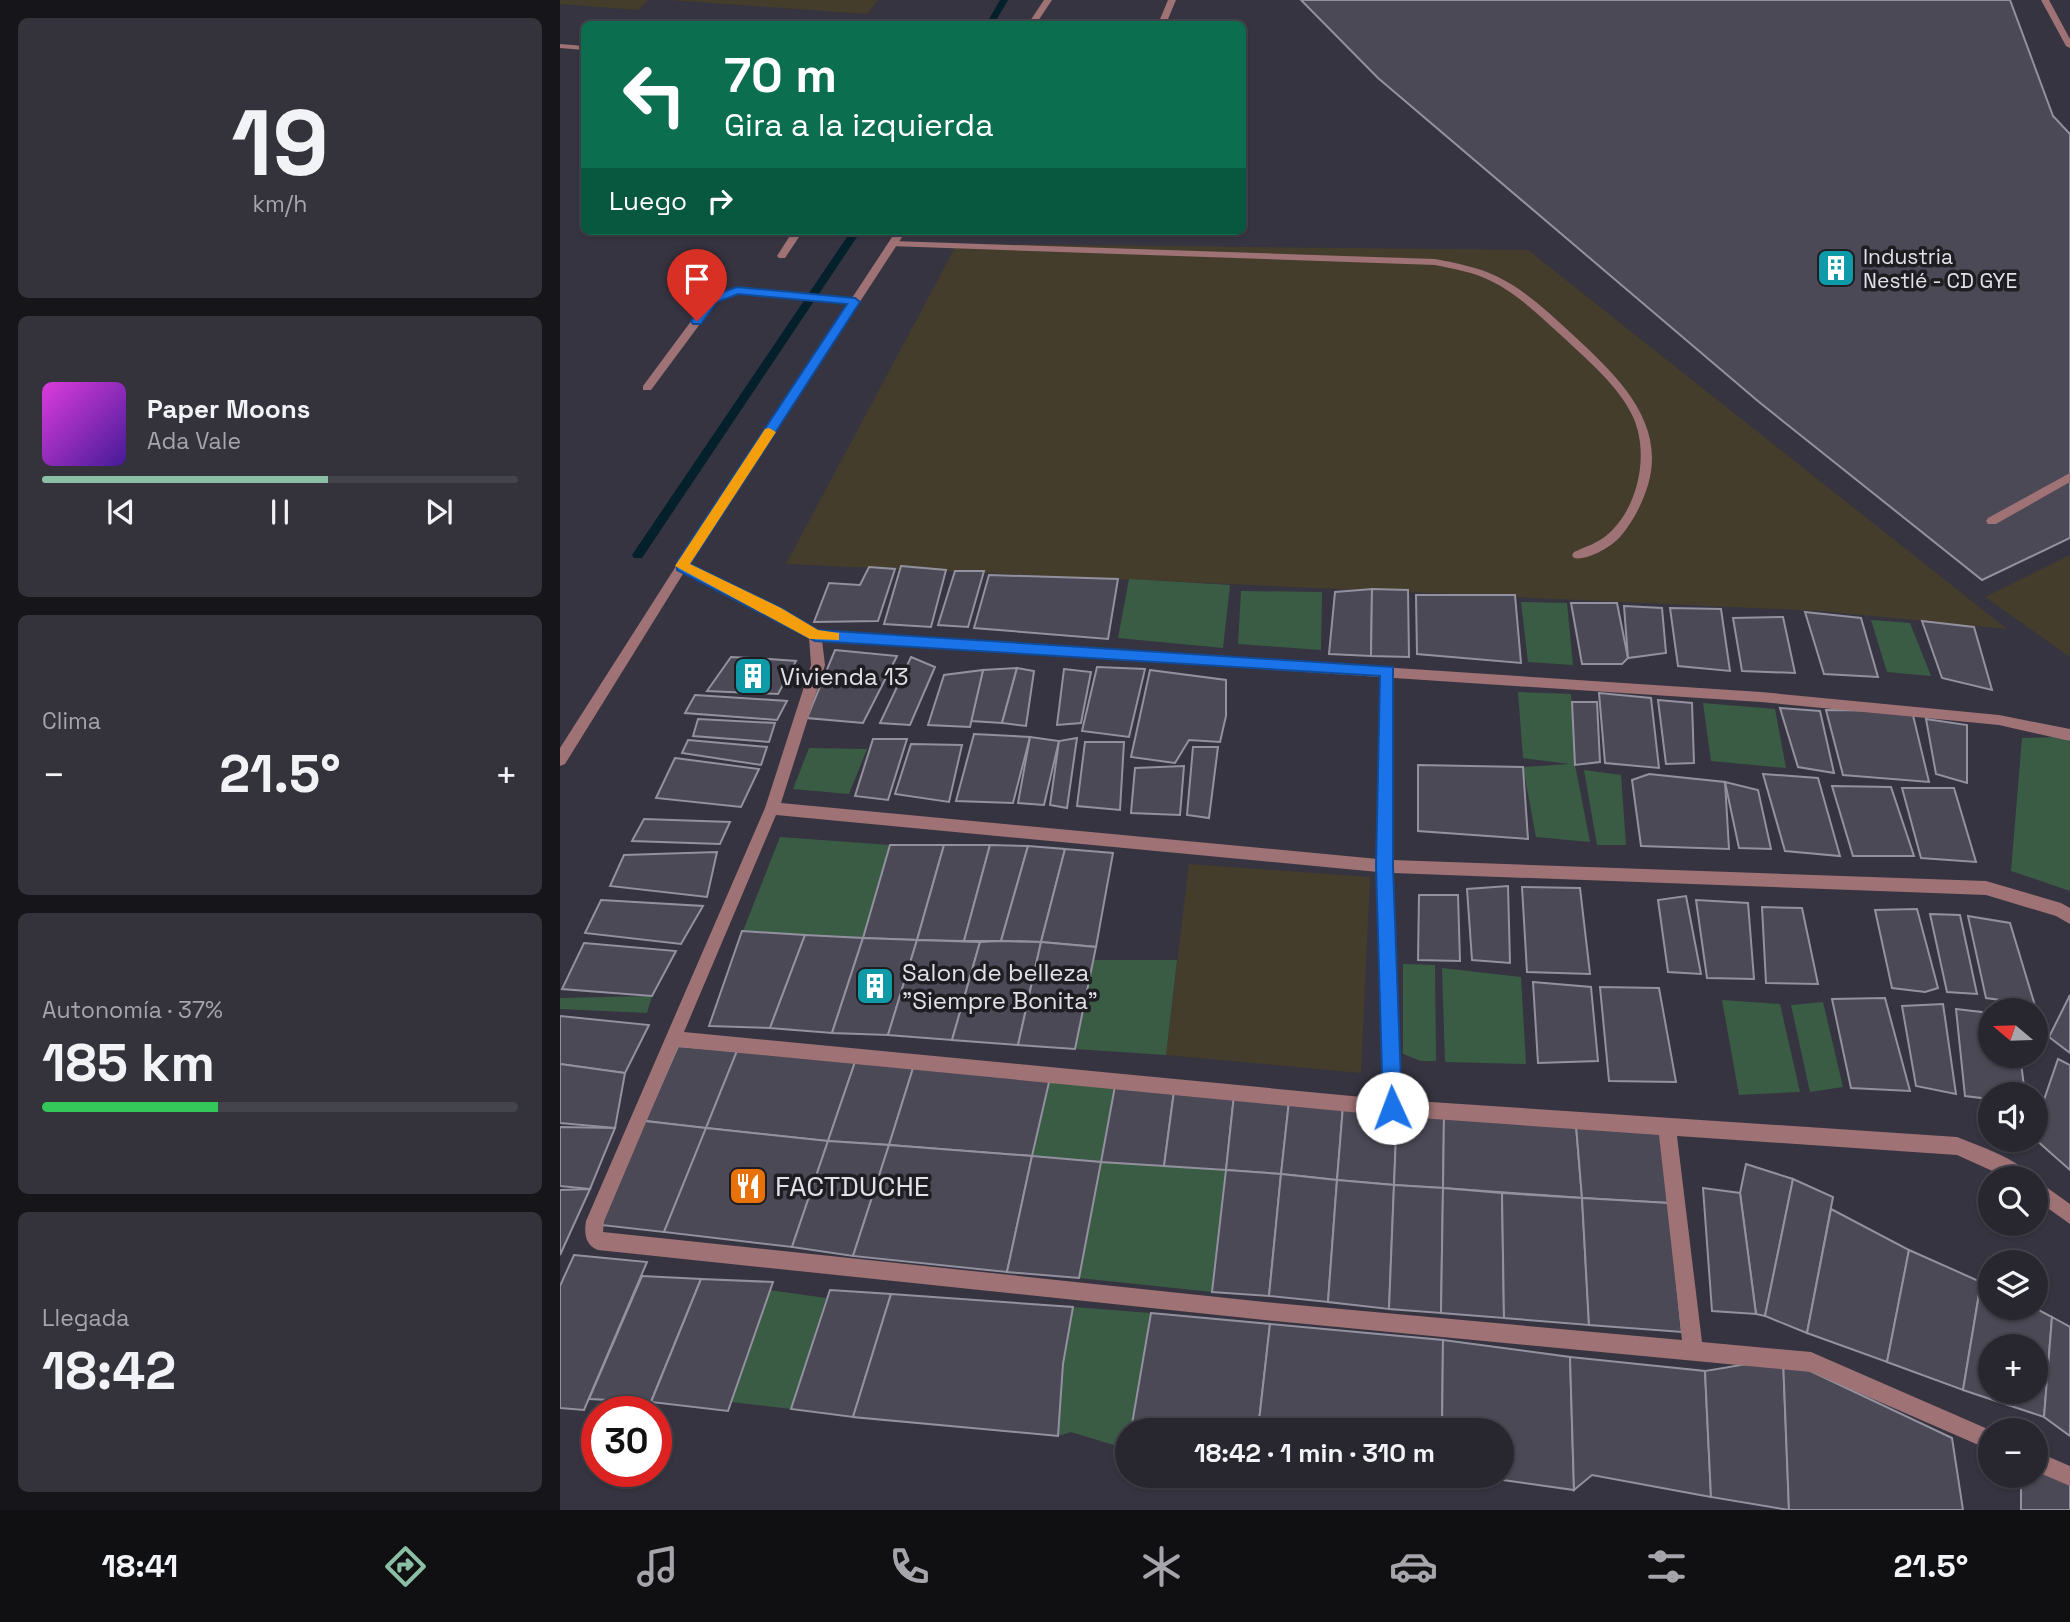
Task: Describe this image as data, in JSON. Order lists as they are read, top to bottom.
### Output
{
  "places": {
    "building": ["Industria Nestlé - CD GYE", "Vivienda 13", "Salon de belleza \"Siempre Bonita\""],
    "restaurant": ["FACTDUCHE"]
  },
  "north": "left",
  "page": {
    "tile": [
      ["19", "km/h"],
      "Clima",
      ["Autonomía · 37%", "185 km"],
      ["Llegada", "18:42"]
    ],
    "turn": ["70 m", "Gira a la izquierda"],
    "then": "Luego",
    "song": ["Paper Moons", "Ada Vale"],
    "heat": ["−", "21.5°", "+"],
    "map_buttons": ["+", "−"],
    "limit": "30",
    "trip": "18:42 · 1 min · 310 m",
    "tabs": ["18:41", "21.5°"]
  }
}
